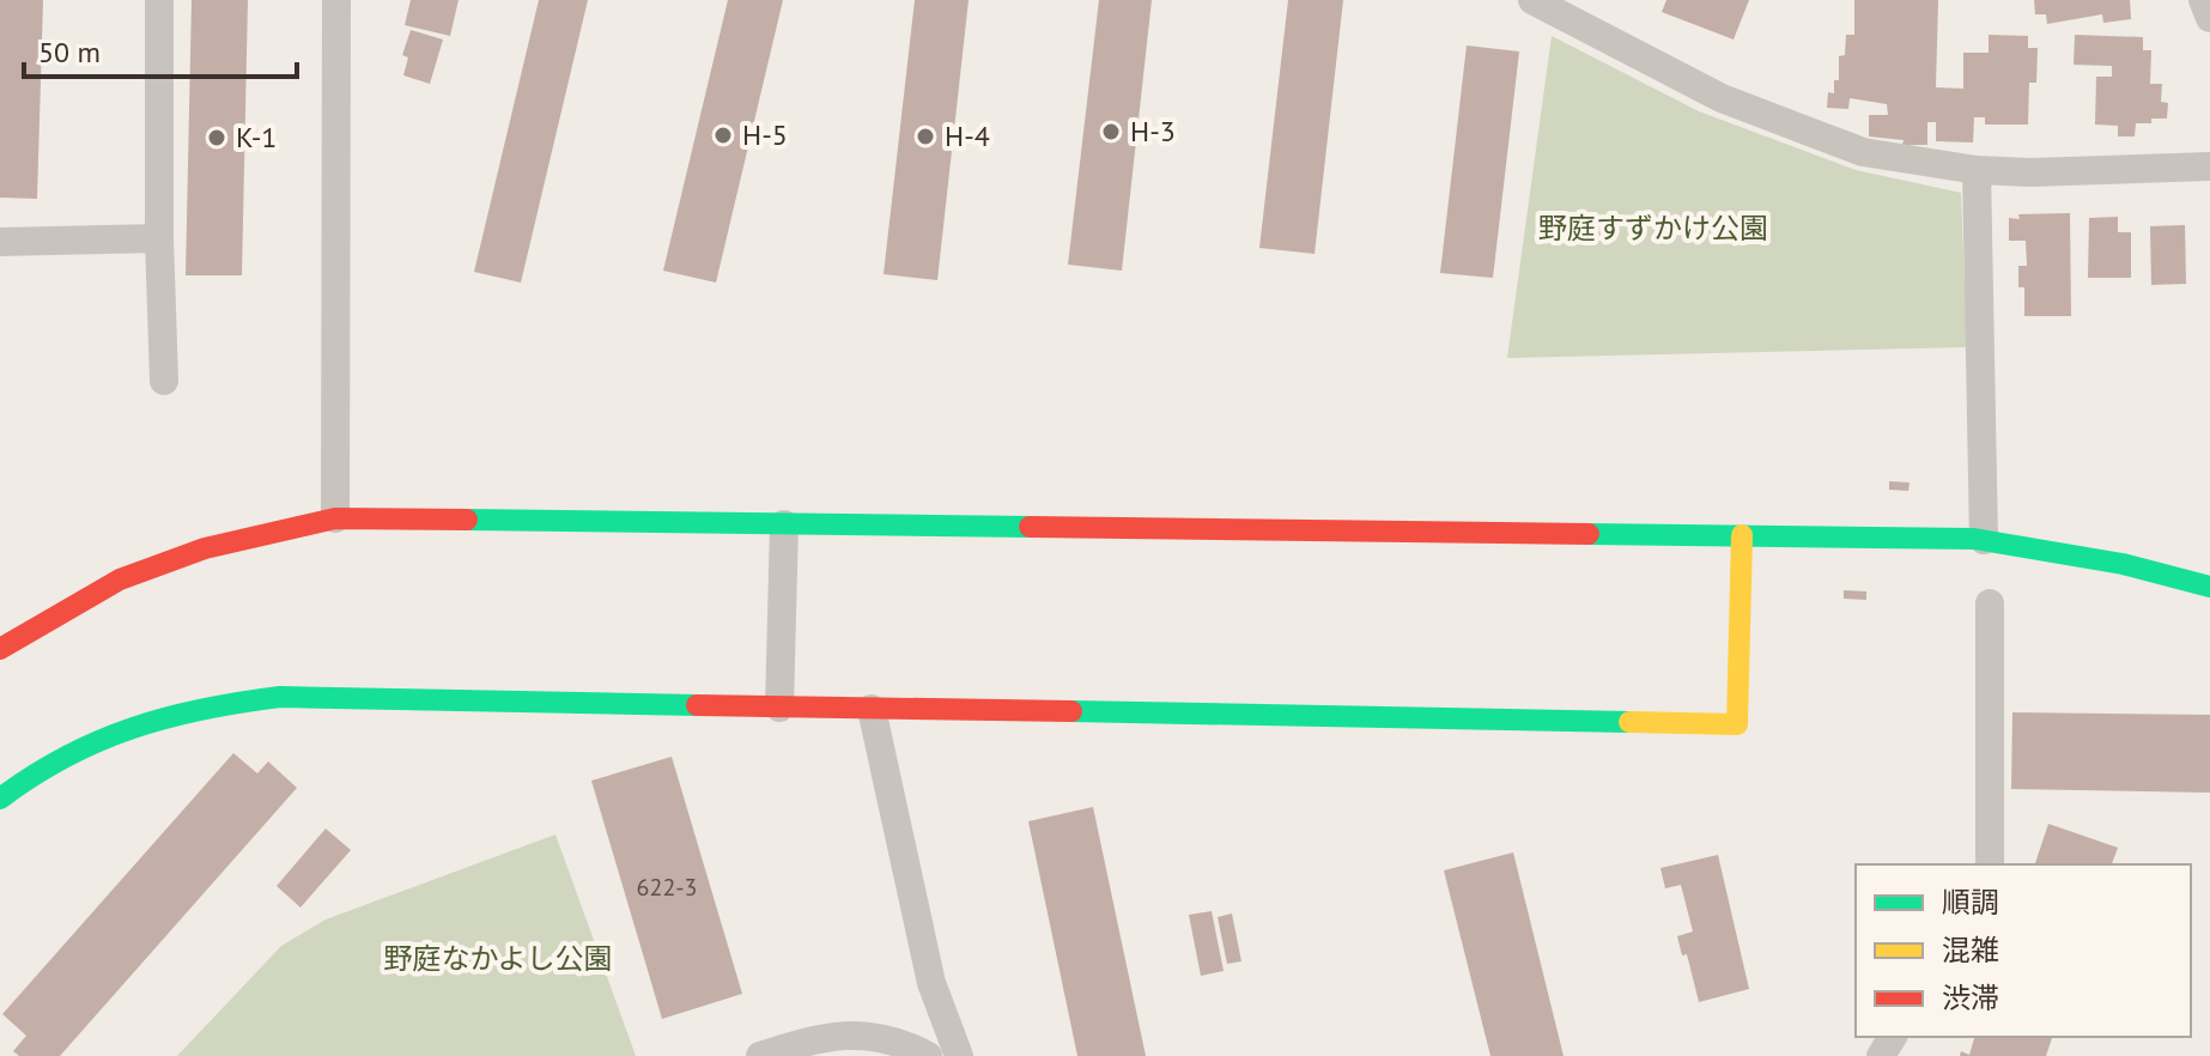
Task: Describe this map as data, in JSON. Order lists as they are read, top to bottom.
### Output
{
  "parks": ["野庭すずかけ公園", "野庭なかよし公園"],
  "places": [
    "H-3",
    "H-5",
    "H-4",
    "K-1"
  ],
  "house_numbers": ["622-3"],
  "legend": ["順調", "混雑", "渋滞"],
  "scale_bar": "50 m"
}
